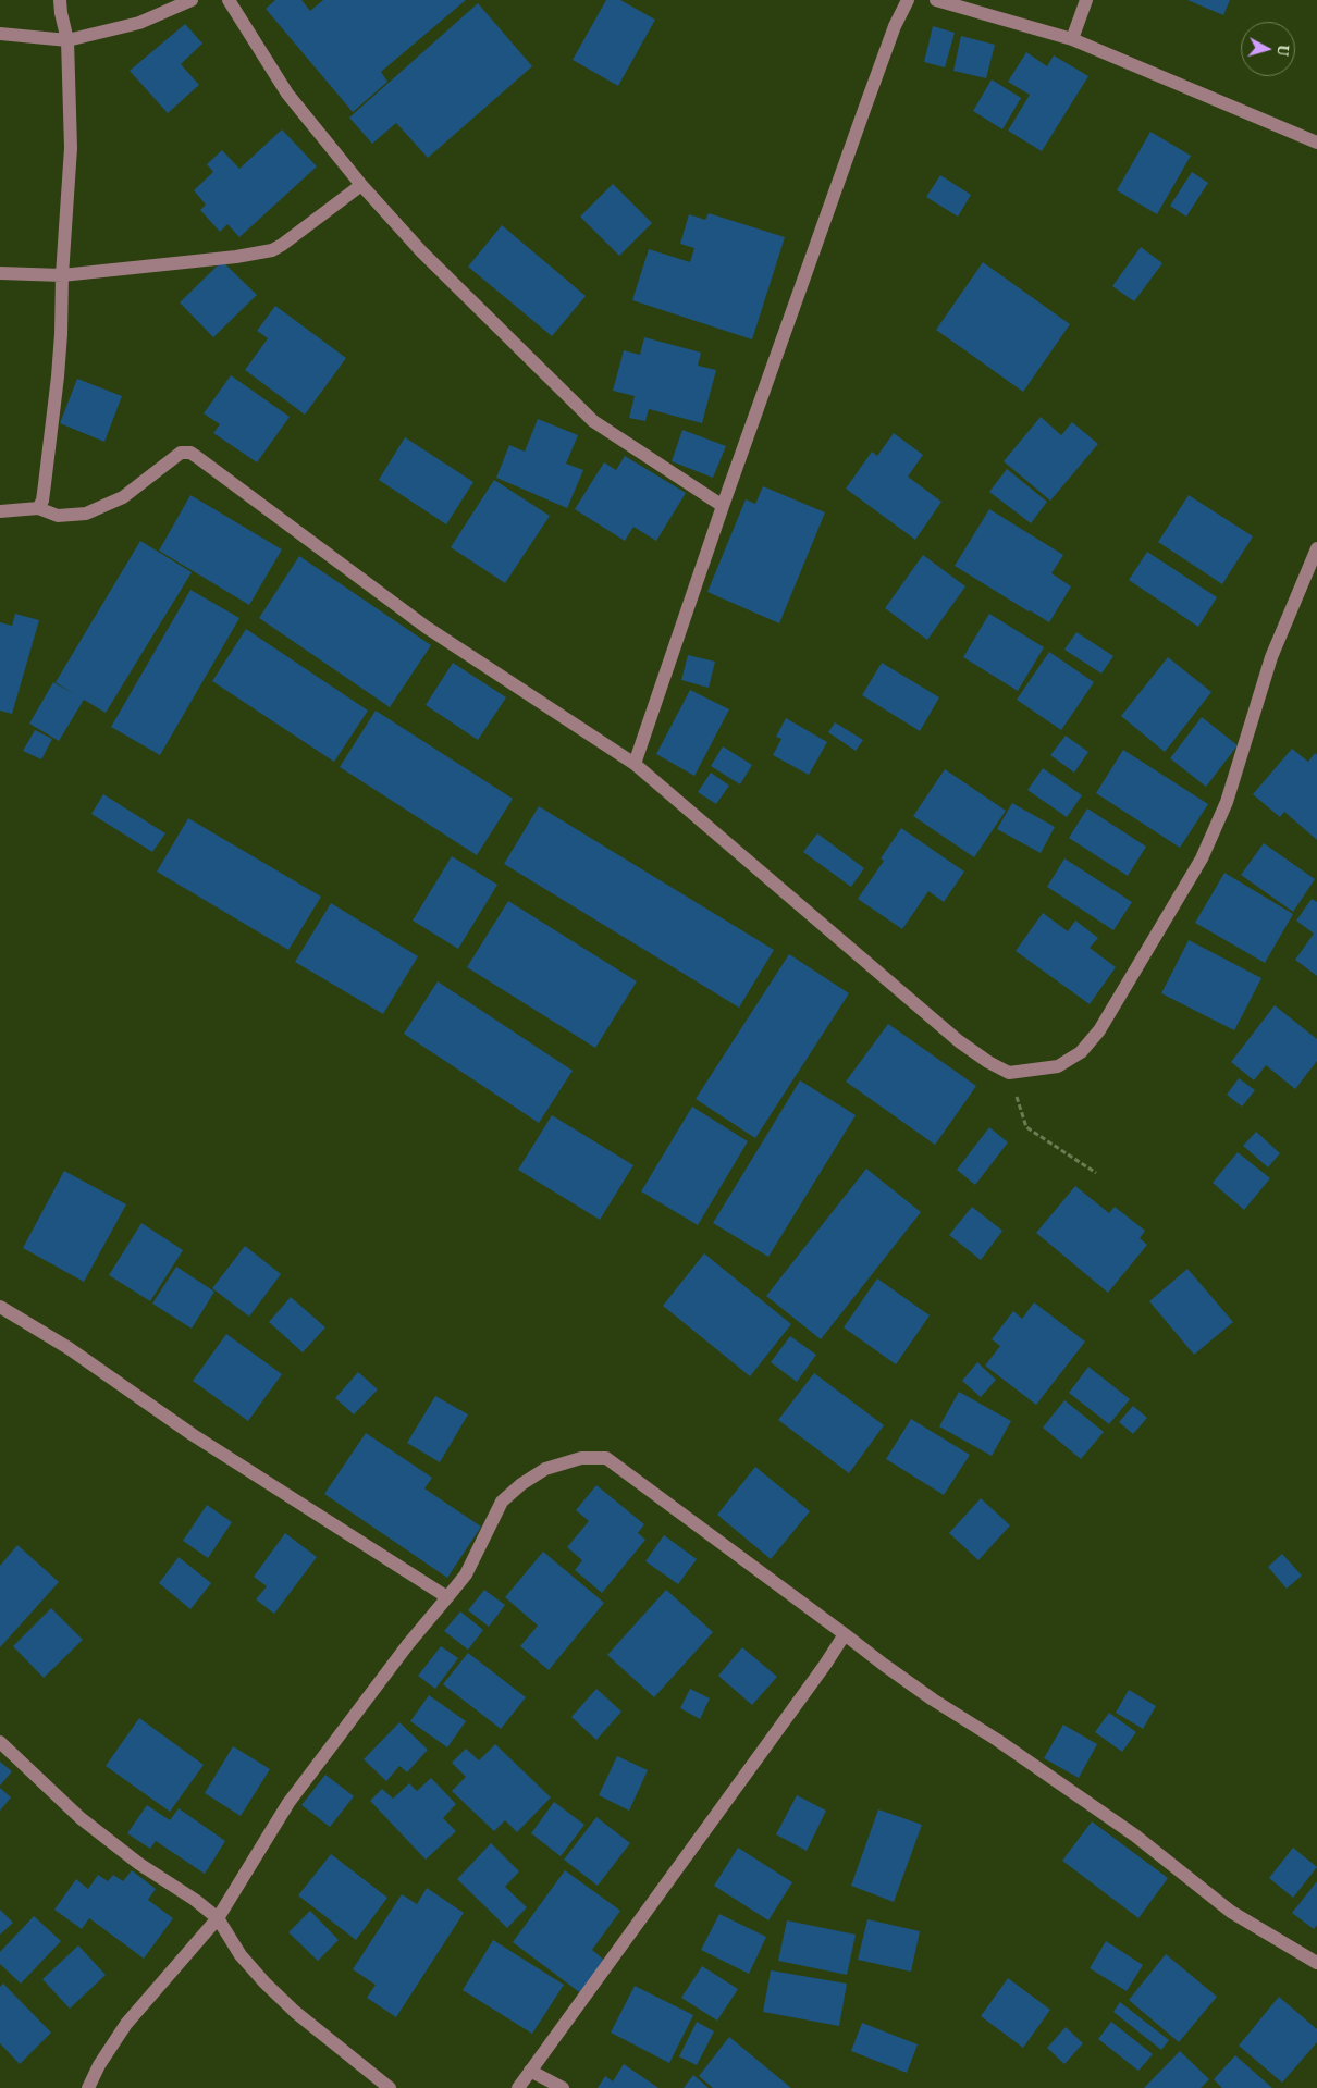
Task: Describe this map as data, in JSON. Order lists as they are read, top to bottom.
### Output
{
  "north": "right"
}
